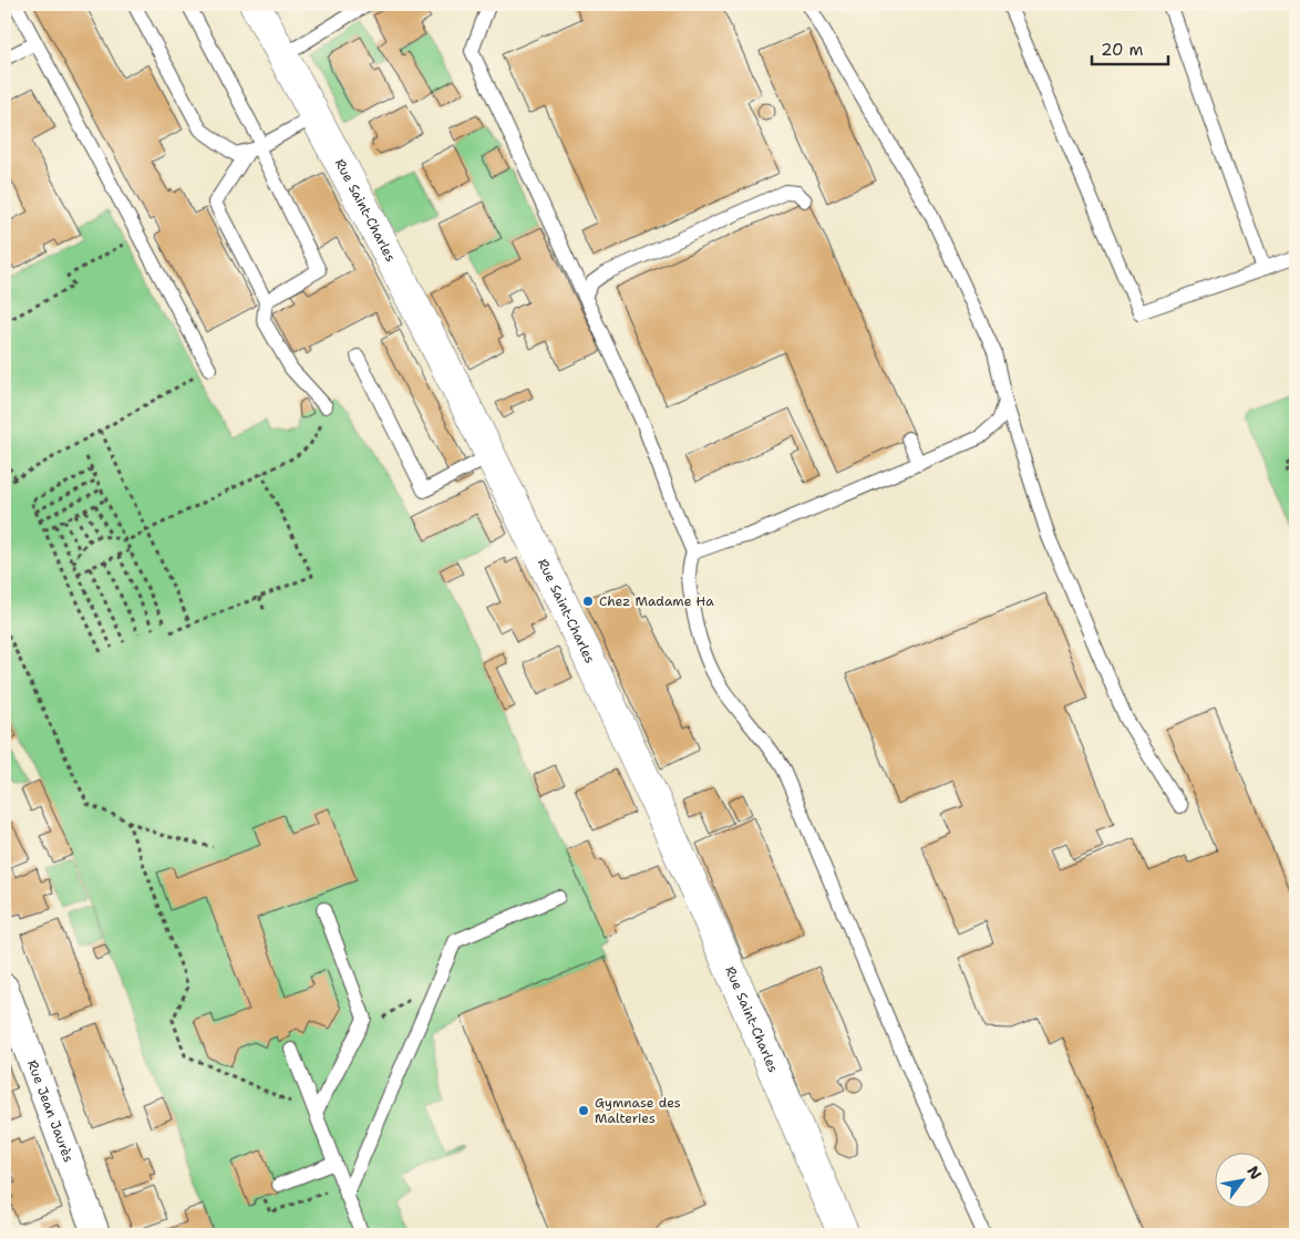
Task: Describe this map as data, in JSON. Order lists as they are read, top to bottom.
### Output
{
  "streets": {
    "street": ["Rue Saint-Charles", "Rue Jean Jaurès"]
  },
  "places": ["Chez Madame Ha", "Gymnase des Malteries"],
  "scale_bar": "20 m",
  "north": "top right"
}
